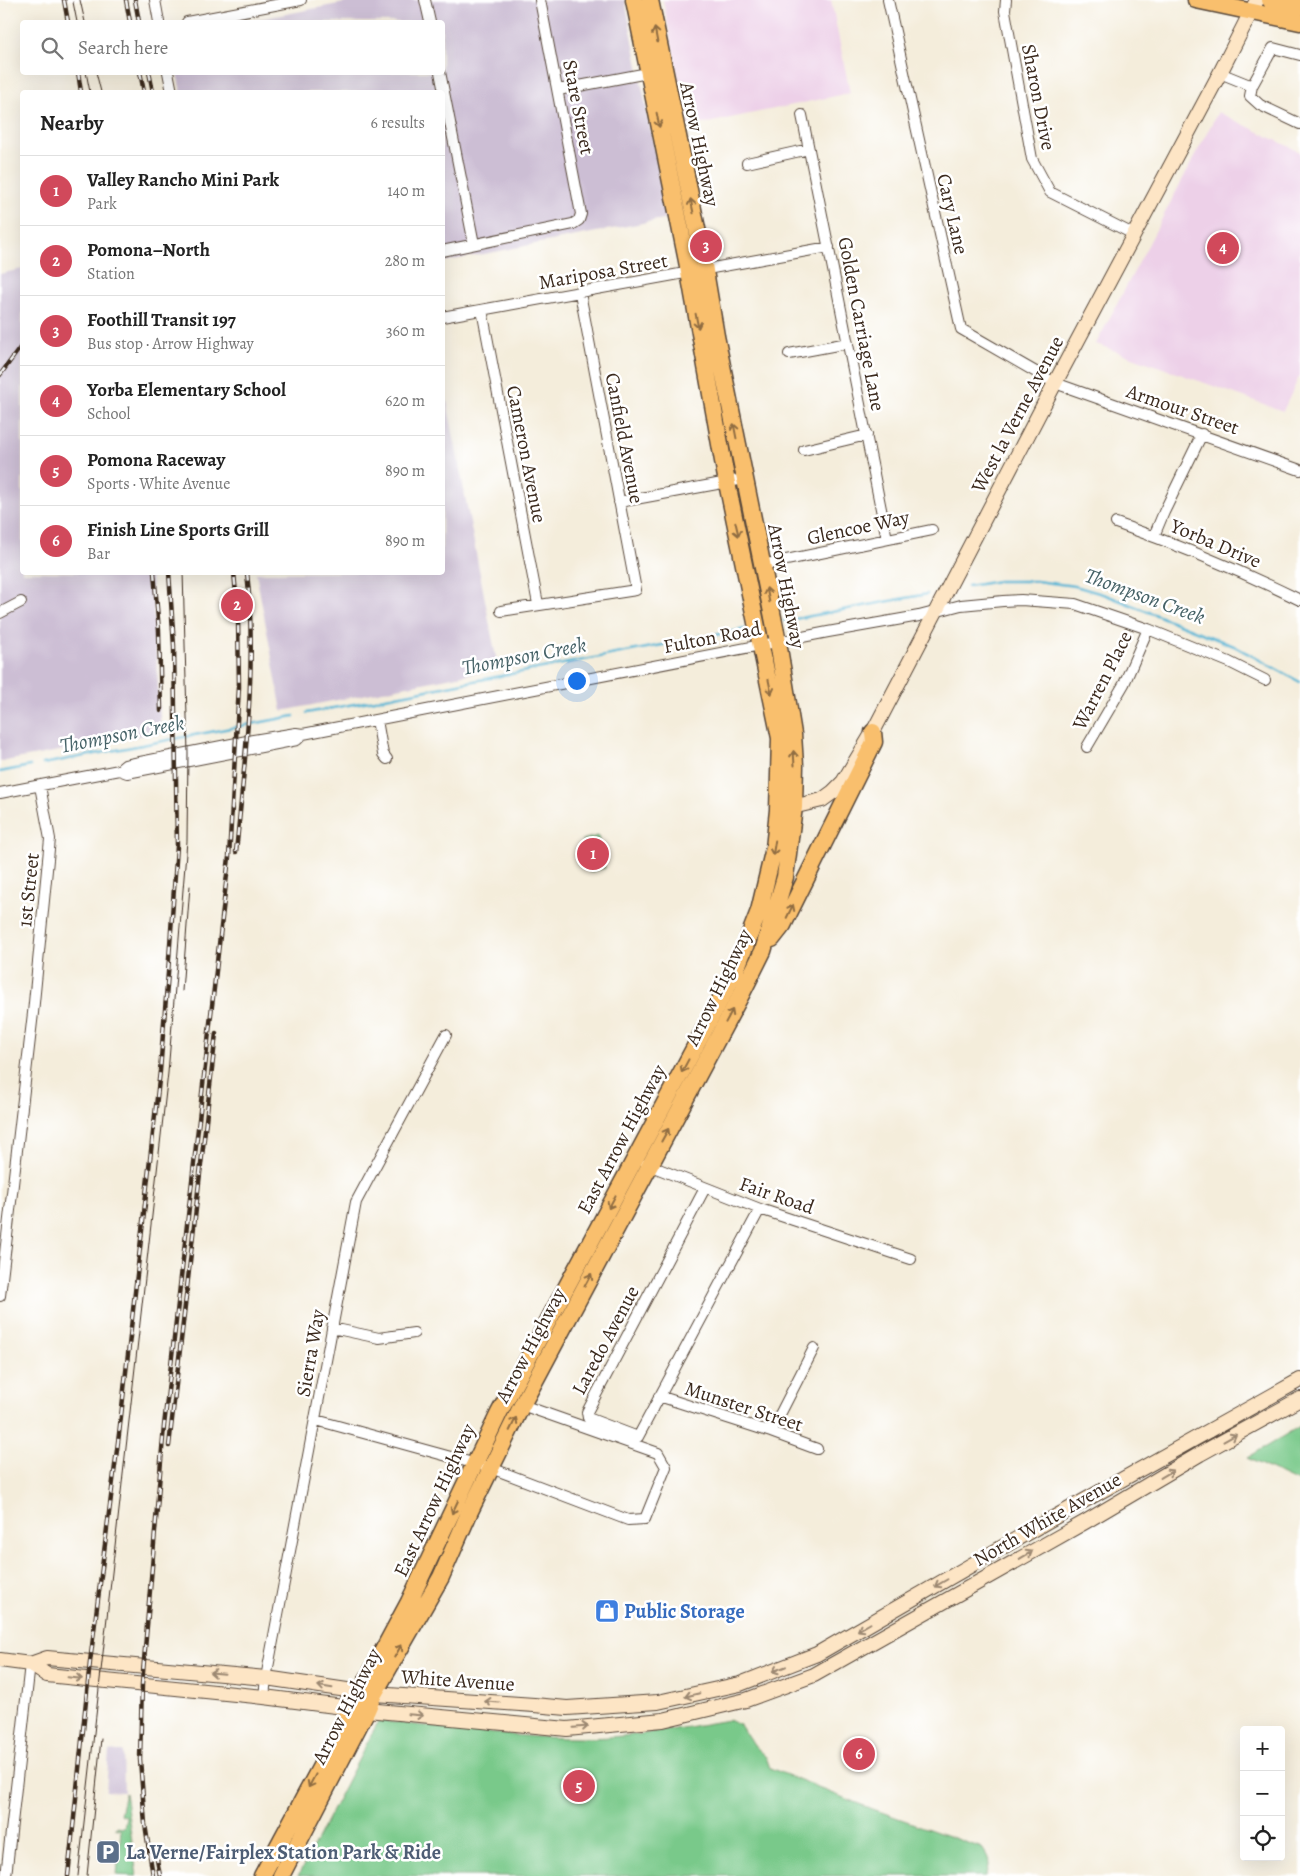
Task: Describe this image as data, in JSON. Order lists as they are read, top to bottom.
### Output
{
  "streets": {
    "main road": [
      "Arrow Highway",
      "West la Verne Avenue",
      "East Arrow Highway",
      "North White Avenue",
      "White Avenue"
    ],
    "street": [
      "Sharon Drive",
      "Stare Street",
      "Cary Lane",
      "Mariposa Street",
      "Golden Carriage Lane",
      "Armour Street",
      "Canfield Avenue",
      "Cameron Avenue",
      "Glencoe Way",
      "Yorba Drive",
      "Fulton Road",
      "Warren Place",
      "1st Street",
      "Fair Road",
      "Laredo Avenue",
      "Sierra Way",
      "Munster Street"
    ]
  },
  "crossings": [
    ["Sharon Drive", "West la Verne Avenue"],
    ["Arrow Highway", "Mariposa Street"],
    ["Arrow Highway", "West la Verne Avenue"],
    ["Arrow Highway", "Glencoe Way"],
    ["Arrow Highway", "Fulton Road"],
    ["Arrow Highway", "East Arrow Highway"],
    ["Arrow Highway", "Fair Road"],
    ["Arrow Highway", "White Avenue"],
    ["Cary Lane", "Armour Street"],
    ["Cary Lane", "West la Verne Avenue"],
    ["Mariposa Street", "Golden Carriage Lane"],
    ["Mariposa Street", "Canfield Avenue"],
    ["Mariposa Street", "Cameron Avenue"],
    ["Golden Carriage Lane", "Glencoe Way"],
    ["Armour Street", "West la Verne Avenue"],
    ["West la Verne Avenue", "Fulton Road"],
    ["West la Verne Avenue", "East Arrow Highway"],
    ["Canfield Avenue", "Cameron Avenue"],
    ["Fulton Road", "Warren Place"],
    ["Fulton Road", "1st Street"],
    ["East Arrow Highway", "Fair Road"],
    ["East Arrow Highway", "White Avenue"],
    ["Fair Road", "Laredo Avenue"],
    ["Laredo Avenue", "Munster Street"],
    ["Sierra Way", "White Avenue"],
    ["North White Avenue", "White Avenue"]
  ],
  "one_way": ["East Arrow Highway"],
  "water": ["Thompson Creek"],
  "places": {
    "shop": ["Public Storage"],
    "parking": ["La Verne/Fairplex Station Park & Ride"]
  },
  "page": {
    "search": "Search here",
    "heading": ["Nearby", "6 results"],
    "list": [
      {
        "mark": "1",
        "name": "Valley Rancho Mini Park",
        "note": "Park",
        "value": "140 m"
      },
      {
        "mark": "2",
        "name": "Pomona–North",
        "note": "Station",
        "value": "280 m"
      },
      {
        "mark": "3",
        "name": "Foothill Transit 197",
        "note": "Bus stop · Arrow Highway",
        "value": "360 m"
      },
      {
        "mark": "4",
        "name": "Yorba Elementary School",
        "note": "School",
        "value": "620 m"
      },
      {
        "mark": "5",
        "name": "Pomona Raceway",
        "note": "Sports · White Avenue",
        "value": "890 m"
      },
      {
        "mark": "6",
        "name": "Finish Line Sports Grill",
        "note": "Bar",
        "value": "890 m"
      }
    ],
    "pins": [
      "3",
      "4",
      "2",
      "1",
      "6",
      "5"
    ],
    "map_buttons": ["+", "−"]
  }
}
